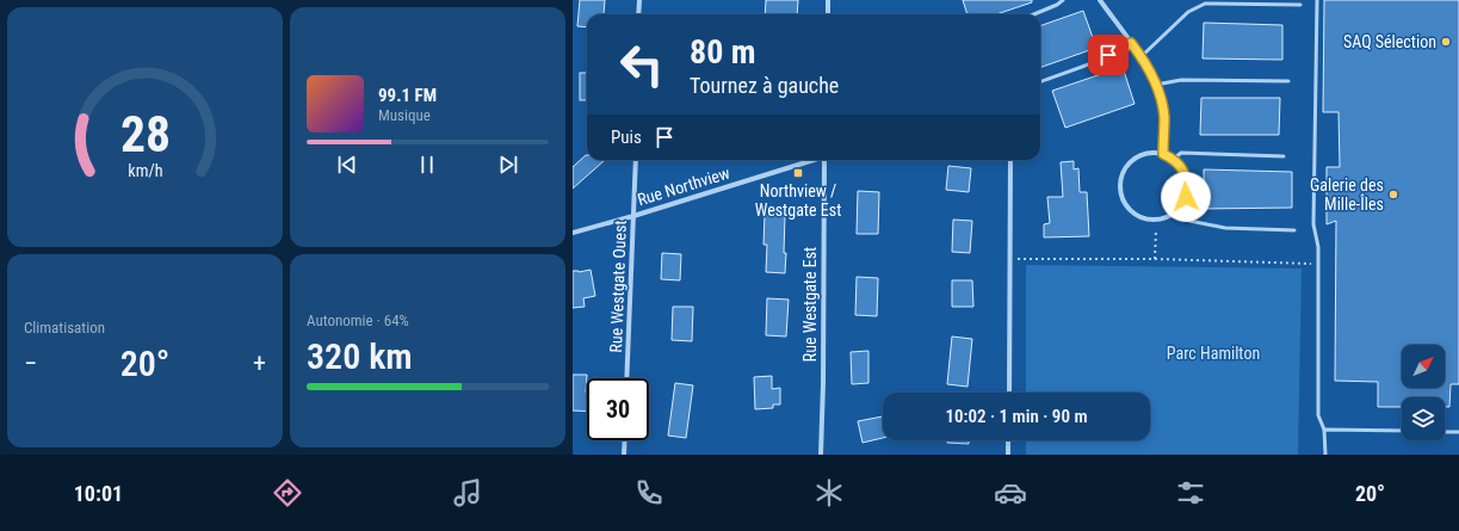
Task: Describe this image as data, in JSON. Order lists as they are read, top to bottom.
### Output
{
  "streets": {
    "street": ["Rue Northview", "Rue Westgate Ouest", "Rue Westgate Est"]
  },
  "crossings": [
    ["Rue Northview", "Rue Westgate Ouest"]
  ],
  "parks": ["Parc Hamilton"],
  "places": {
    "other": ["SAQ Sélection", "Galerie des Mille-Îles"],
    "transit": ["Northview / Westgate Est"]
  },
  "north": "top right",
  "page": {
    "turn": ["80 m", "Tournez à gauche"],
    "song": ["99.1 FM", "Musique"],
    "then": "Puis",
    "tile": [
      "Climatisation",
      ["Autonomie · 64%", "320 km"]
    ],
    "heat": ["−", "20°", "+"],
    "limit": "30",
    "trip": "10:02 · 1 min · 90 m",
    "tabs": ["10:01", "20°"],
    "gauge": ["28", "km/h"]
  }
}
